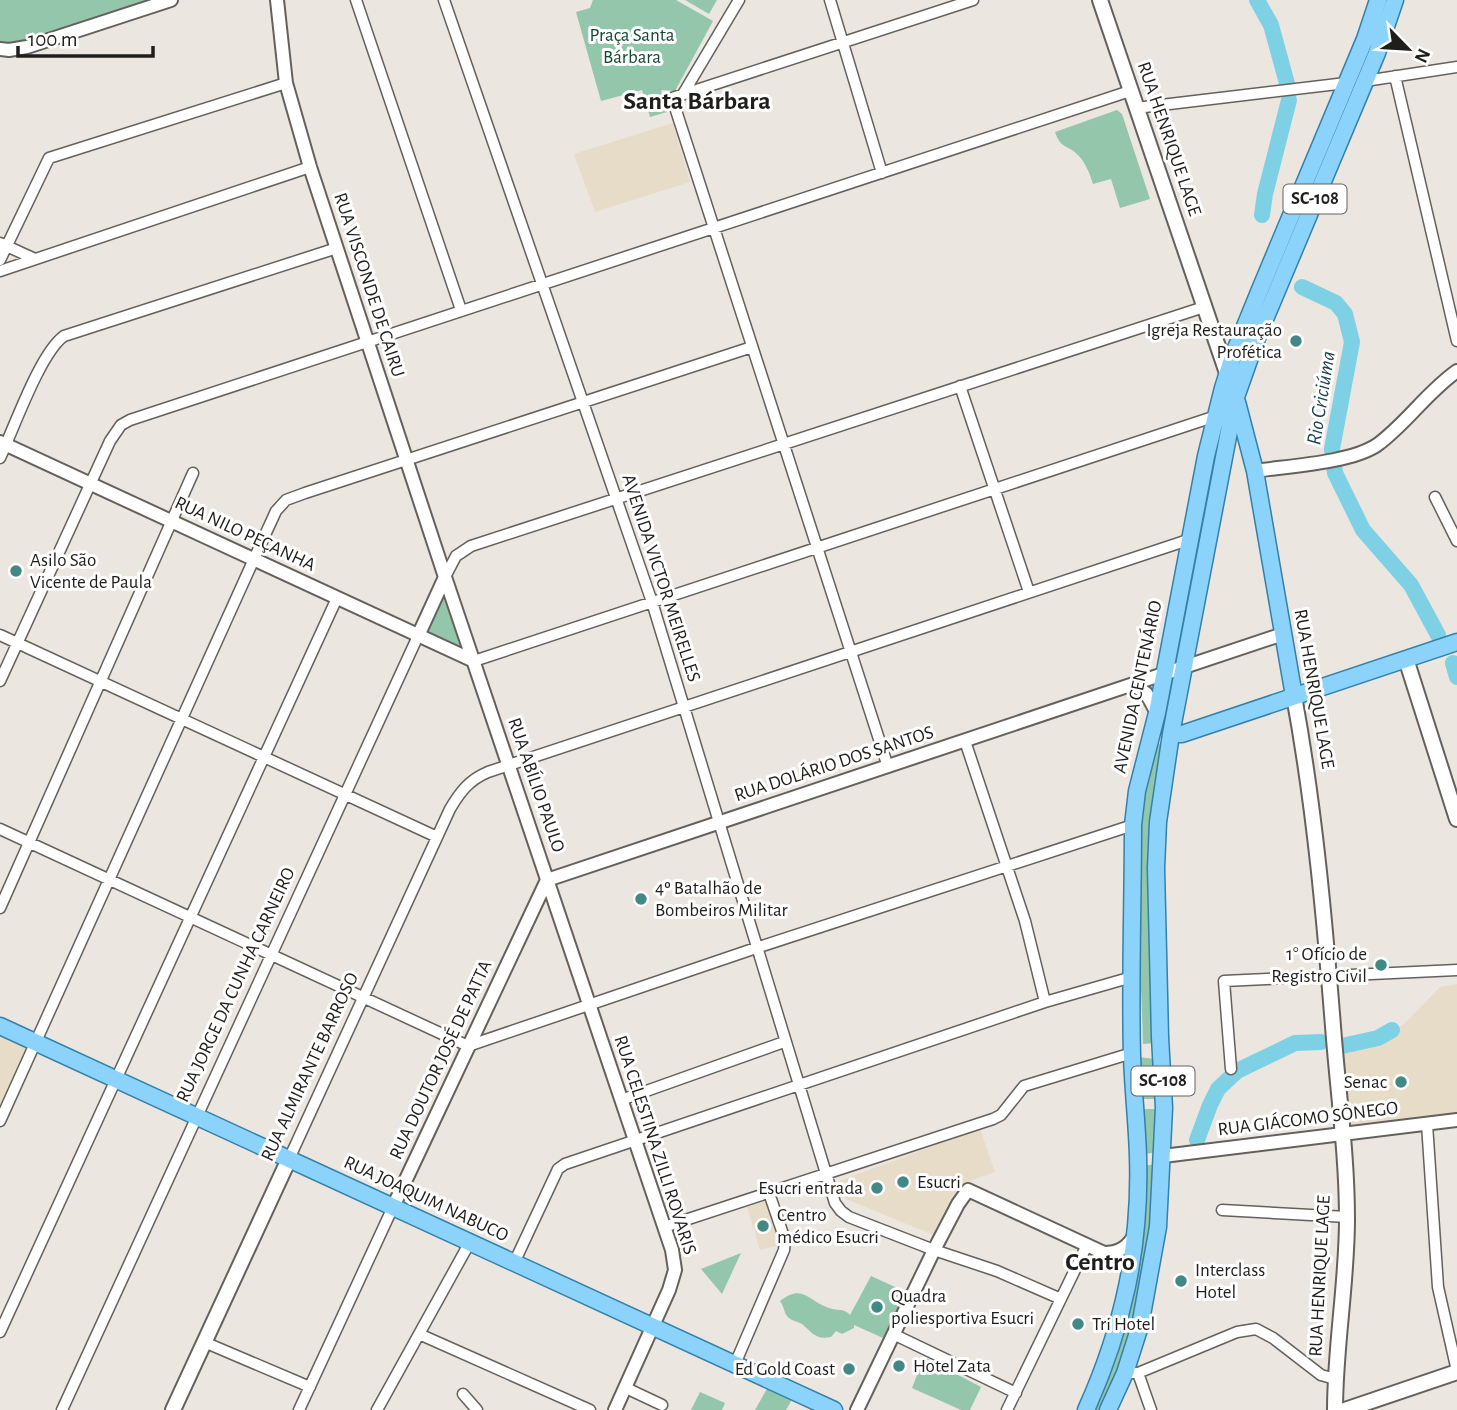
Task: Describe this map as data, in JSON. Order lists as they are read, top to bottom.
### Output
{
  "streets": {
    "main road": [
      "RUA HENRIQUE LAGE",
      "SC-108",
      "AVENIDA CENTENÁRIO",
      "RUA ALMIRANTE BARROSO",
      "RUA JOAQUIM NABUCO"
    ],
    "street": [
      "RUA VISCONDE DE CAIRU",
      "RUA NILO PEÇANHA",
      "AVENIDA VICTOR MEIRELLES",
      "RUA DOLÁRIO DOS SANTOS",
      "RUA ABÍLIO PAULO",
      "RUA JORGE DA CUNHA CARNEIRO",
      "RUA DOUTOR JOSÉ DE PATTA",
      "RUA GIÁCOMO SÔNEGO",
      "RUA CELESTINA ZILLI ROVARIS"
    ]
  },
  "crossings": [
    ["RUA HENRIQUE LAGE", "AVENIDA CENTENÁRIO"],
    ["RUA HENRIQUE LAGE", "RUA DOLÁRIO DOS SANTOS"],
    ["RUA HENRIQUE LAGE", "RUA GIÁCOMO SÔNEGO"],
    ["RUA VISCONDE DE CAIRU", "RUA ABÍLIO PAULO"],
    ["RUA VISCONDE DE CAIRU", "RUA JORGE DA CUNHA CARNEIRO"],
    ["RUA NILO PEÇANHA", "RUA ABÍLIO PAULO"],
    ["RUA NILO PEÇANHA", "RUA JORGE DA CUNHA CARNEIRO"],
    ["AVENIDA VICTOR MEIRELLES", "RUA DOLÁRIO DOS SANTOS"],
    ["AVENIDA VICTOR MEIRELLES", "RUA ALMIRANTE BARROSO"],
    ["AVENIDA CENTENÁRIO", "RUA DOLÁRIO DOS SANTOS"],
    ["AVENIDA CENTENÁRIO", "RUA ALMIRANTE BARROSO"],
    ["AVENIDA CENTENÁRIO", "RUA GIÁCOMO SÔNEGO"],
    ["RUA DOLÁRIO DOS SANTOS", "RUA ABÍLIO PAULO"],
    ["RUA DOLÁRIO DOS SANTOS", "RUA DOUTOR JOSÉ DE PATTA"],
    ["RUA ABÍLIO PAULO", "RUA JORGE DA CUNHA CARNEIRO"],
    ["RUA ABÍLIO PAULO", "RUA DOUTOR JOSÉ DE PATTA"],
    ["RUA ABÍLIO PAULO", "RUA ALMIRANTE BARROSO"],
    ["RUA ABÍLIO PAULO", "RUA CELESTINA ZILLI ROVARIS"],
    ["RUA JORGE DA CUNHA CARNEIRO", "RUA JOAQUIM NABUCO"],
    ["RUA DOUTOR JOSÉ DE PATTA", "RUA JOAQUIM NABUCO"],
    ["RUA ALMIRANTE BARROSO", "RUA JOAQUIM NABUCO"],
    ["RUA CELESTINA ZILLI ROVARIS", "RUA JOAQUIM NABUCO"]
  ],
  "districts": ["Santa Bárbara", "Centro"],
  "water": ["Rio Criciúma"],
  "parks": ["Praça Santa Bárbara"],
  "places": [
    "Igreja Restauração Profética",
    "Asilo São Vicente de Paula",
    "4º Batalhão de Bombeiros Militar",
    "1° Ofício de Registro Civil",
    "Senac",
    "Esucri",
    "Esucri entrada",
    "Centro médico Esucri",
    "Interclass Hotel",
    "Quadra poliesportiva Esucri",
    "Tri Hotel",
    "Hotel Zata",
    "Ed Gold Coast"
  ],
  "scale_bar": "100 m",
  "north": "bottom right"
}
